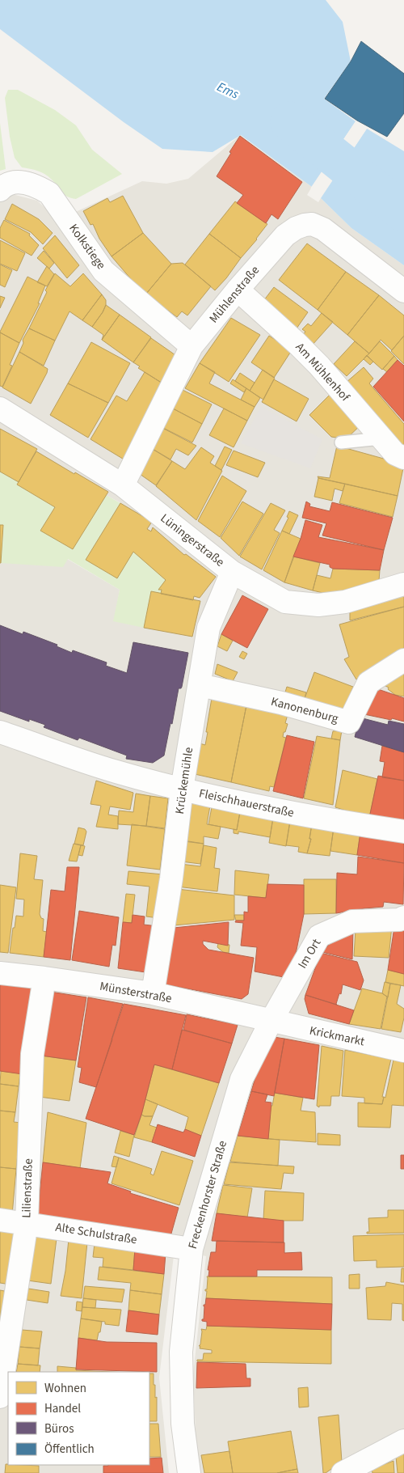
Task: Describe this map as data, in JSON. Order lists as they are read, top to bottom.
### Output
{
  "streets": {
    "street": [
      "Kolkstiege",
      "Mühlenstraße",
      "Am Mühlenhof",
      "Lüningerstraße",
      "Kanonenburg",
      "Krückemühle",
      "Fleischhauerstraße",
      "Im Ort",
      "Münsterstraße",
      "Krickmarkt",
      "Lilienstraße",
      "Freckenhorster Straße",
      "Alte Schulstraße"
    ]
  },
  "crossings": [
    ["Kolkstiege", "Mühlenstraße"],
    ["Mühlenstraße", "Am Mühlenhof"],
    ["Mühlenstraße", "Lüningerstraße"],
    ["Lüningerstraße", "Krückemühle"],
    ["Kanonenburg", "Krückemühle"],
    ["Krückemühle", "Fleischhauerstraße"],
    ["Krückemühle", "Münsterstraße"],
    ["Im Ort", "Münsterstraße"],
    ["Im Ort", "Krickmarkt"],
    ["Im Ort", "Freckenhorster Straße"],
    ["Münsterstraße", "Krickmarkt"],
    ["Münsterstraße", "Lilienstraße"],
    ["Münsterstraße", "Freckenhorster Straße"],
    ["Krickmarkt", "Freckenhorster Straße"],
    ["Lilienstraße", "Alte Schulstraße"],
    ["Freckenhorster Straße", "Alte Schulstraße"]
  ],
  "water": ["Ems"],
  "legend": [
    "Wohnen",
    "Handel",
    "Büros",
    "Öffentlich"
  ]
}
